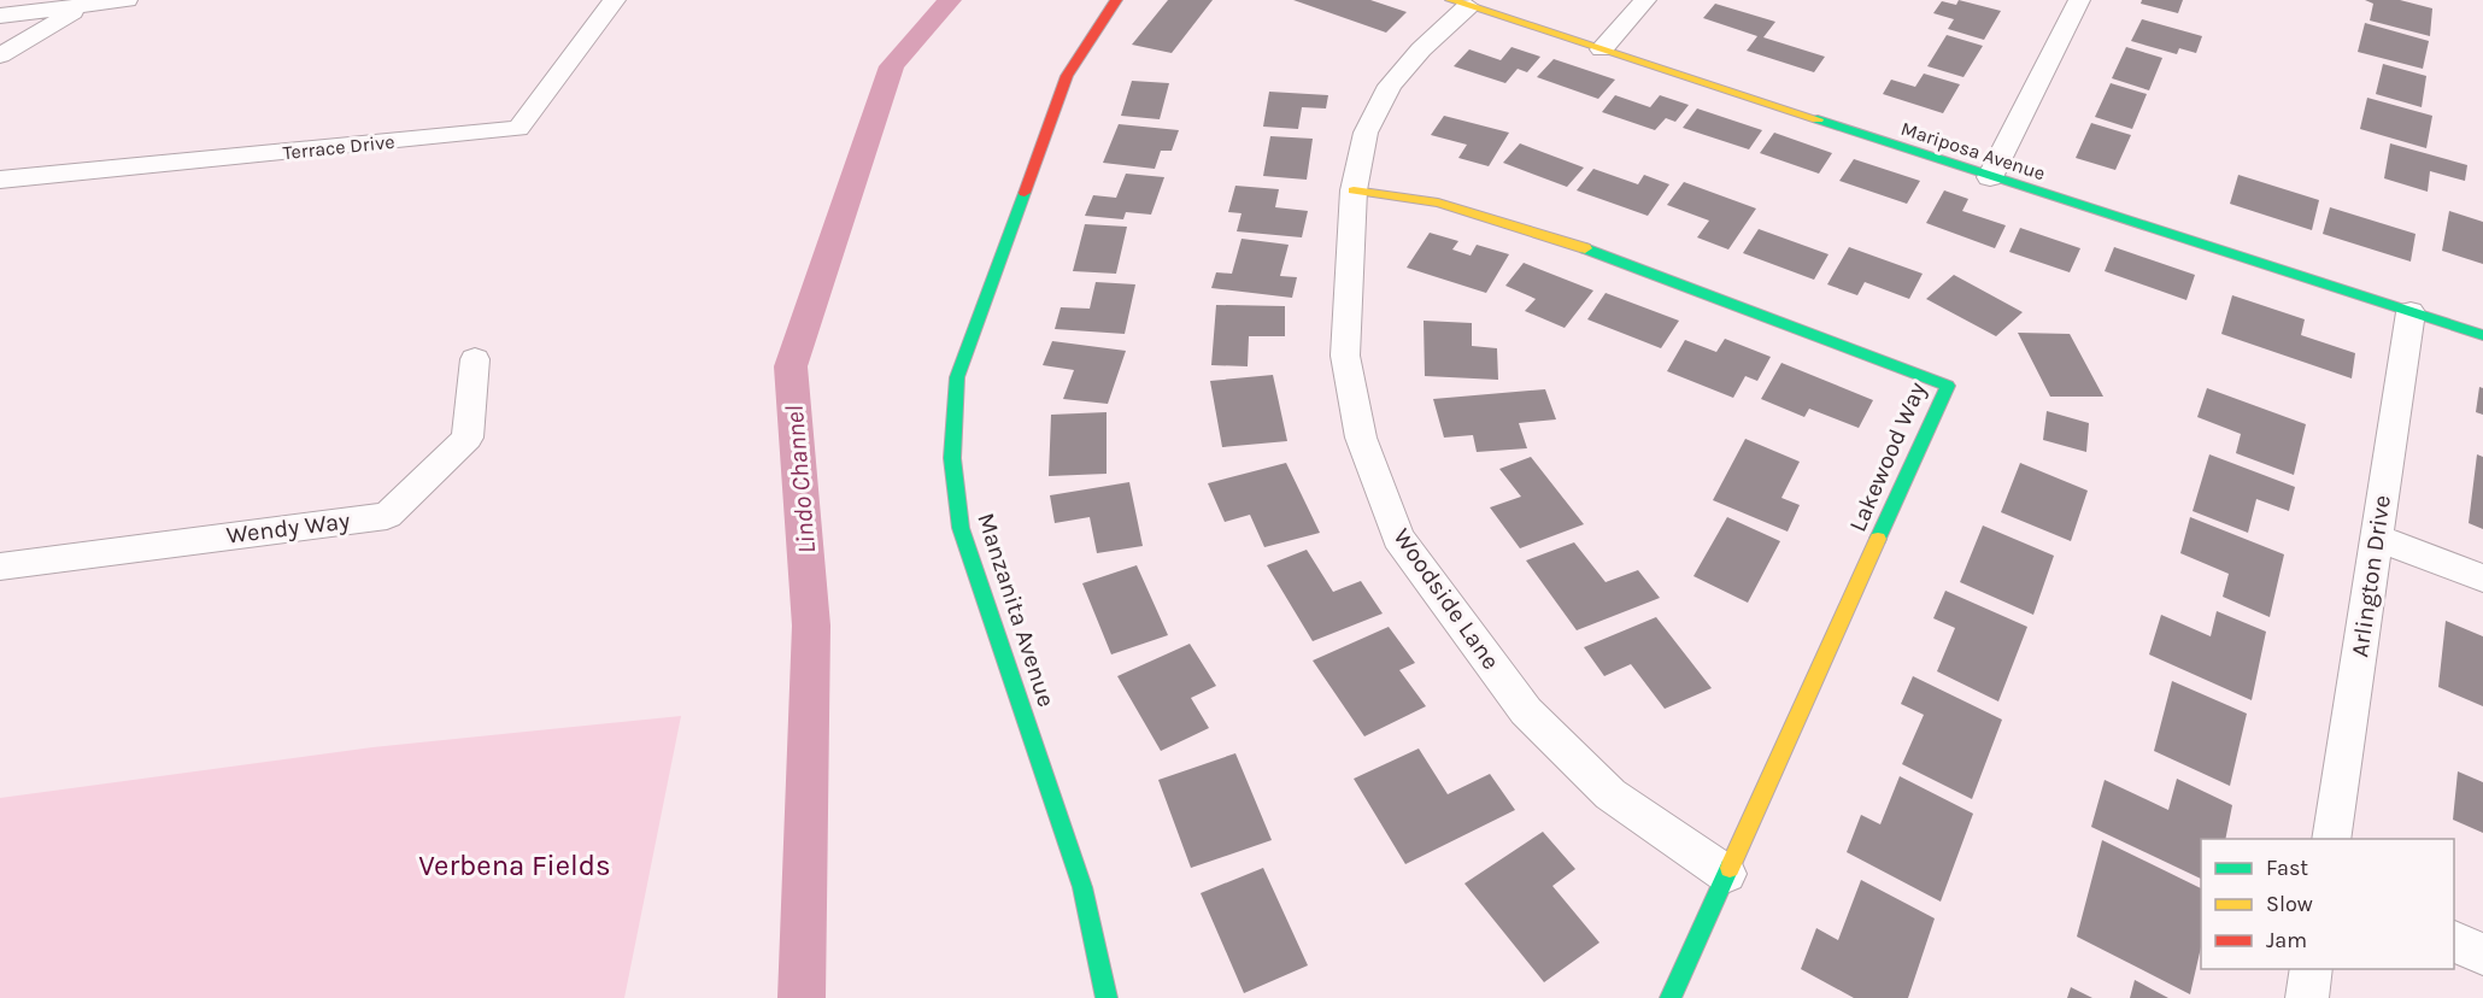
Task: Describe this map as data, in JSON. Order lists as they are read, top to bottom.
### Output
{
  "streets": {
    "street": [
      "Terrace Drive",
      "Mariposa Avenue",
      "Lakewood Way",
      "Wendy Way",
      "Arlington Drive",
      "Woodside Lane",
      "Manzanita Avenue"
    ]
  },
  "crossings": [
    ["Mariposa Avenue", "Arlington Drive"],
    ["Mariposa Avenue", "Woodside Lane"],
    ["Lakewood Way", "Woodside Lane"]
  ],
  "water": ["Lindo Channel"],
  "parks": ["Verbena Fields"],
  "legend": ["Fast", "Slow", "Jam"]
}
